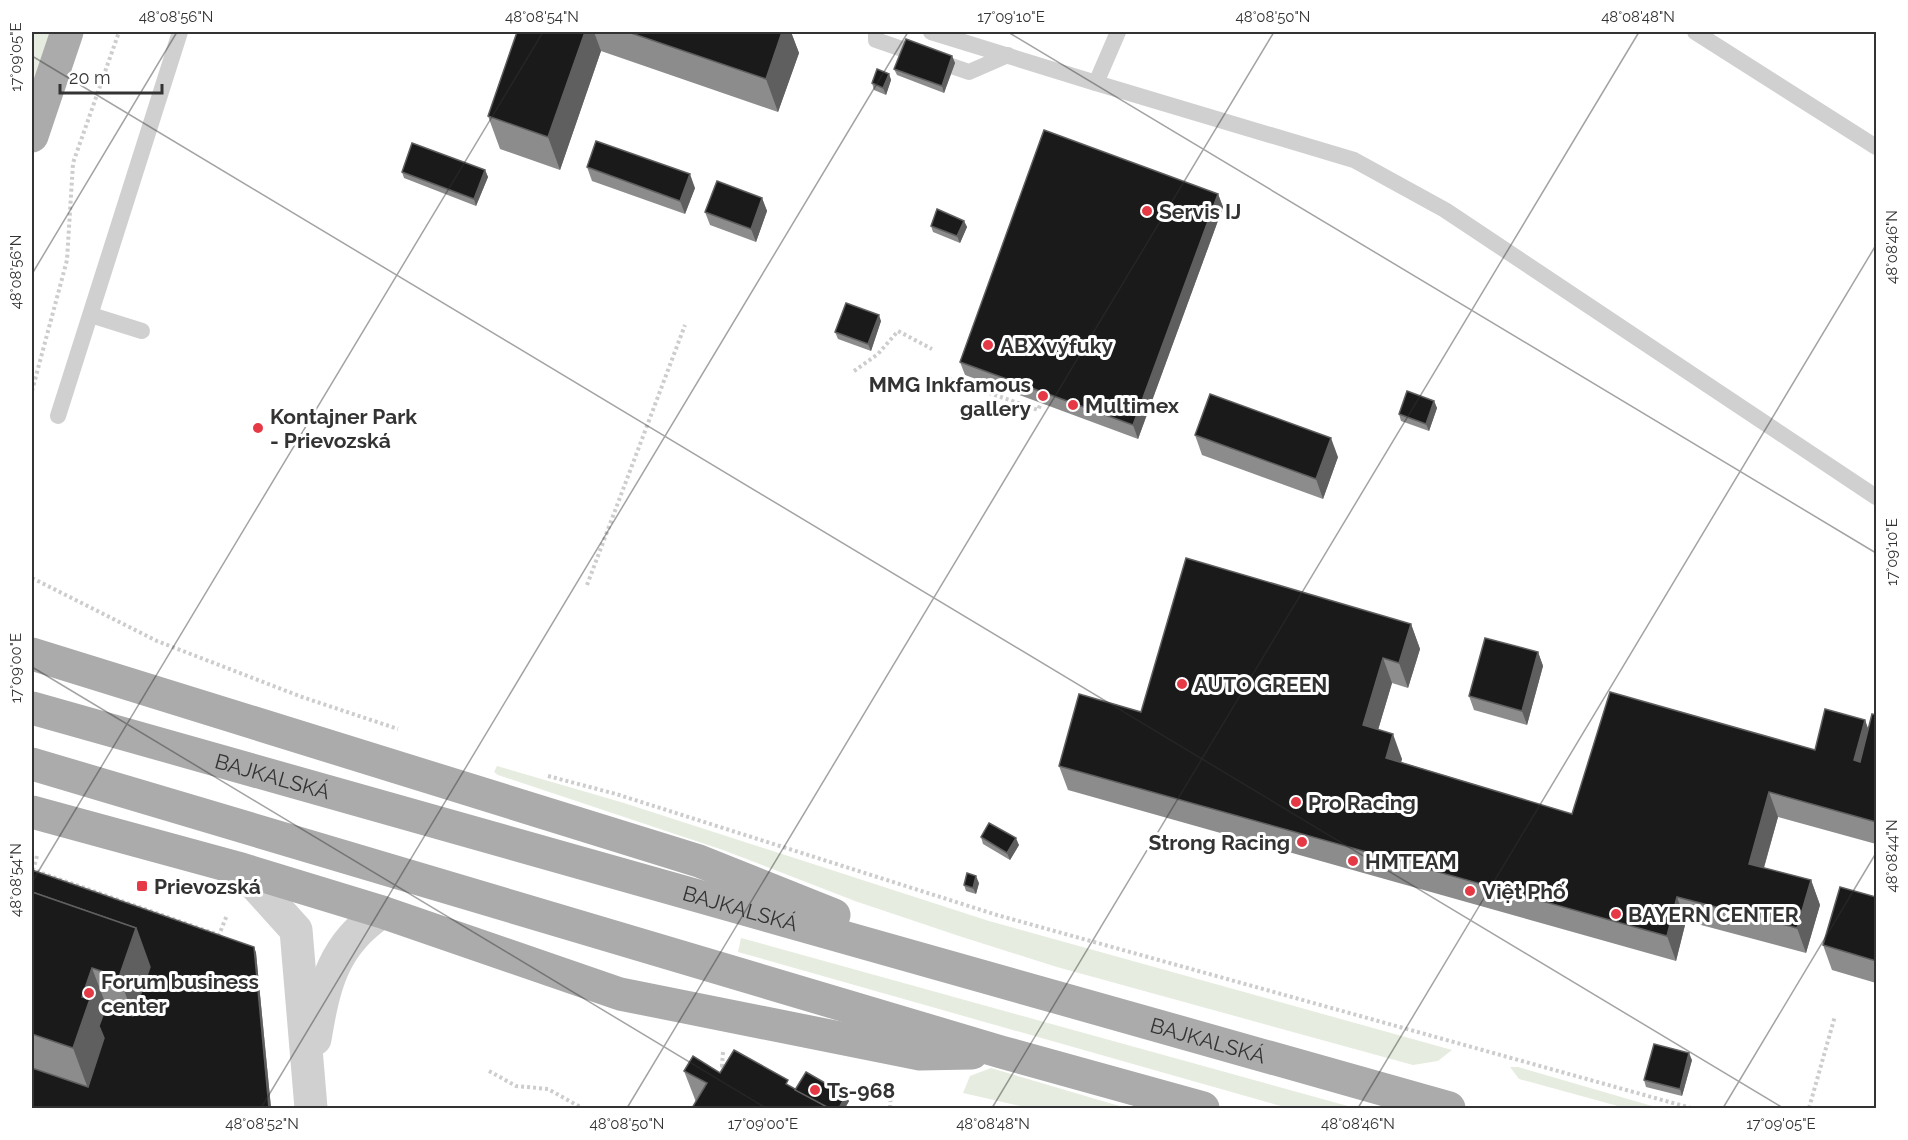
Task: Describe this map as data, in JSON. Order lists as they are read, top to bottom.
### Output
{
  "streets": {
    "main road": ["BAJKALSKÁ"]
  },
  "places": {
    "other": [
      "Servis IJ",
      "ABX výfuky",
      "MMG Inkfamous gallery",
      "Multimex",
      "Kontajner Park - Prievozská",
      "AUTO GREEN",
      "Pro Racing",
      "Strong Racing",
      "HMTEAM",
      "Việt Phố",
      "BAYERN CENTER",
      "Forum business center",
      "Ts-968"
    ],
    "transit": ["Prievozská"]
  },
  "scale_bar": "20 m",
  "coordinates": [
    "48°08'56\"N",
    "48°08'54\"N",
    "17°09'10\"E",
    "48°08'50\"N",
    "48°08'48\"N",
    "17°09'05\"E",
    "48°08'46\"N",
    "17°09'00\"E",
    "48°08'44\"N",
    "48°08'52\"N"
  ]
}
